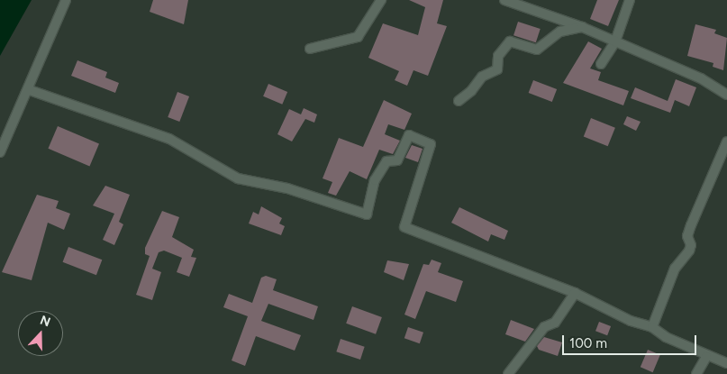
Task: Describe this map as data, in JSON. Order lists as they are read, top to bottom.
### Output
{
  "scale_bar": "100 m",
  "north": "top"
}
